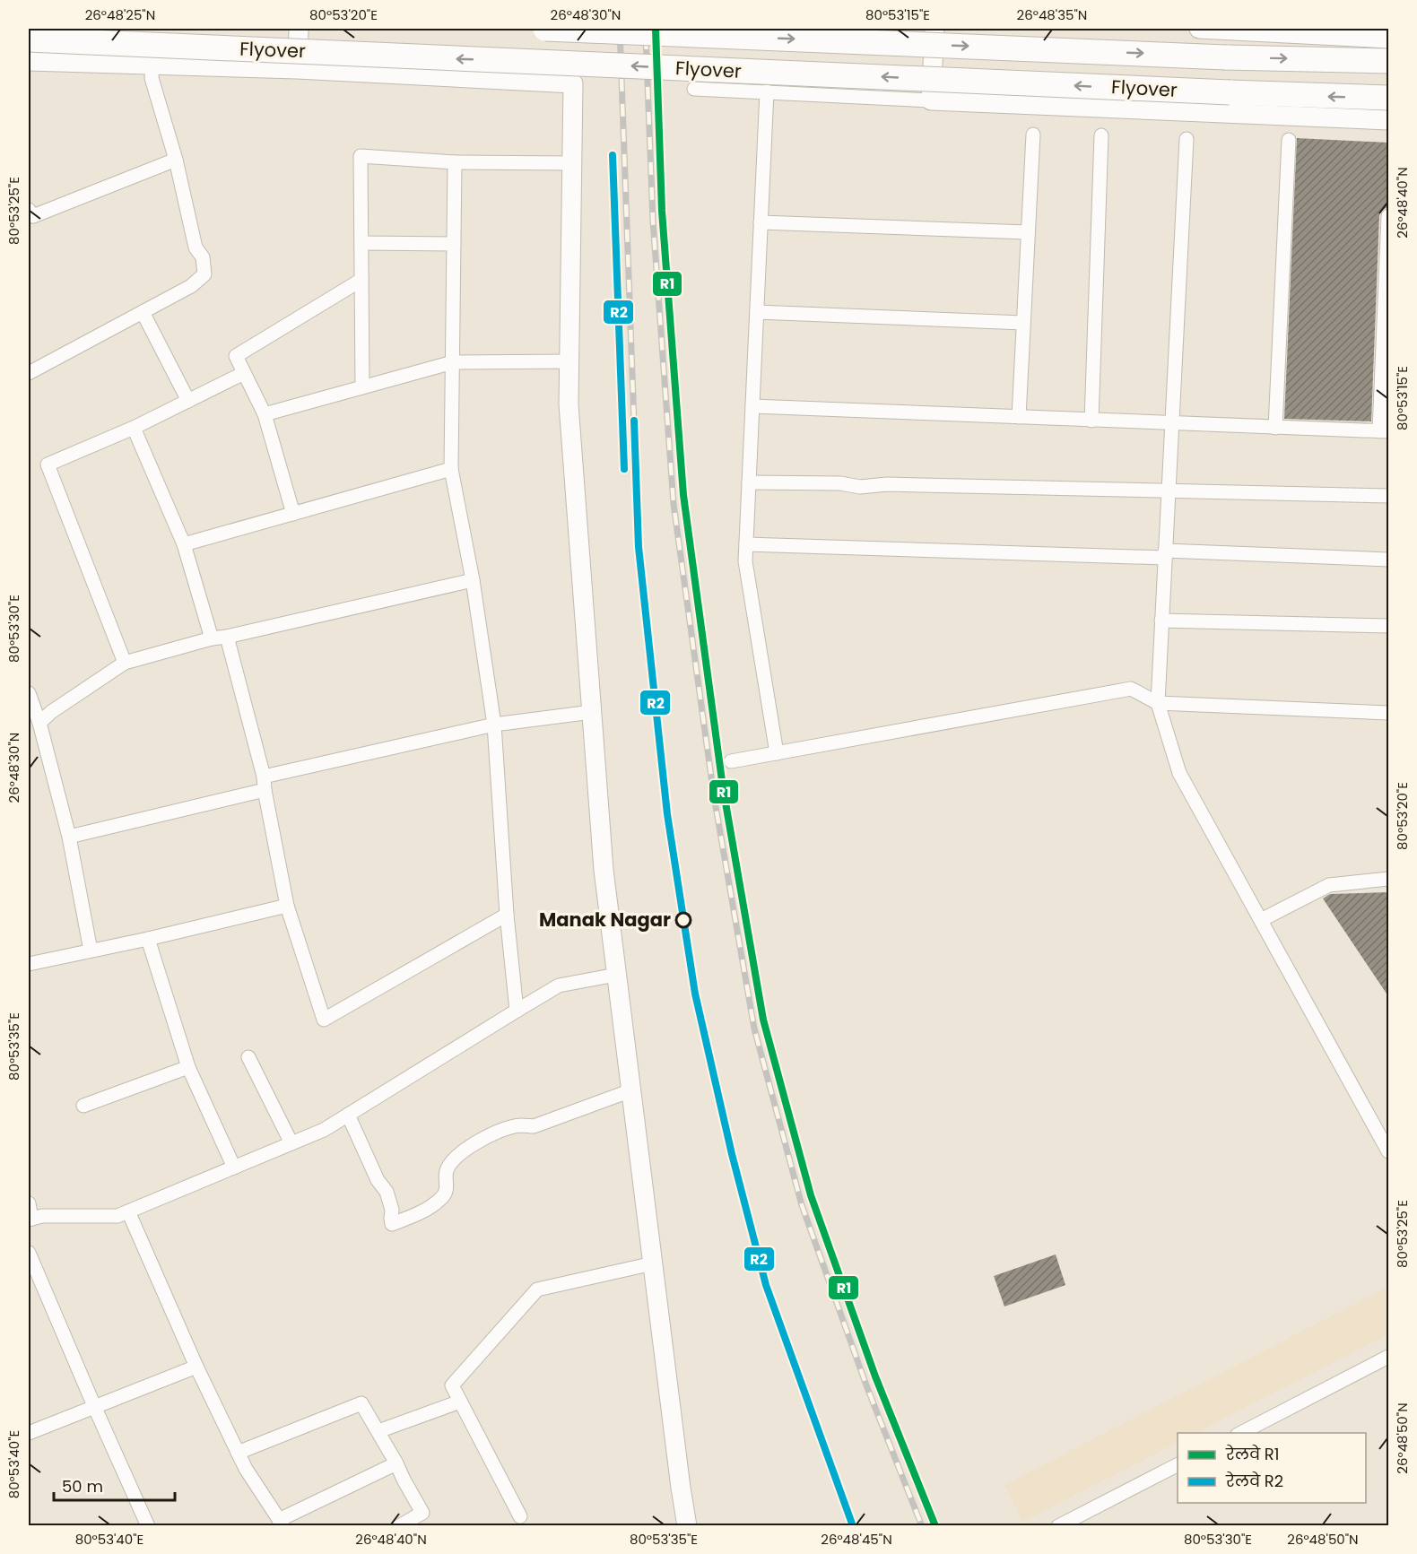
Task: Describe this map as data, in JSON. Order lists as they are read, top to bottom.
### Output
{
  "streets": {
    "highway": ["Flyover"]
  },
  "places": ["Manak Nagar"],
  "lines": ["rail line R1", "rail line R2"],
  "legend": ["रेलवे R1", "रेलवे R2"],
  "scale_bar": "50 m",
  "coordinates": [
    "26°48'25\"N",
    "80°53'20\"E",
    "26°48'30\"N",
    "80°53'15\"E",
    "26°48'35\"N",
    "26°48'40\"N",
    "80°53'25\"E",
    "80°53'30\"E",
    "80°53'35\"E",
    "26°48'50\"N",
    "80°53'40\"E",
    "26°48'45\"N"
  ]
}
